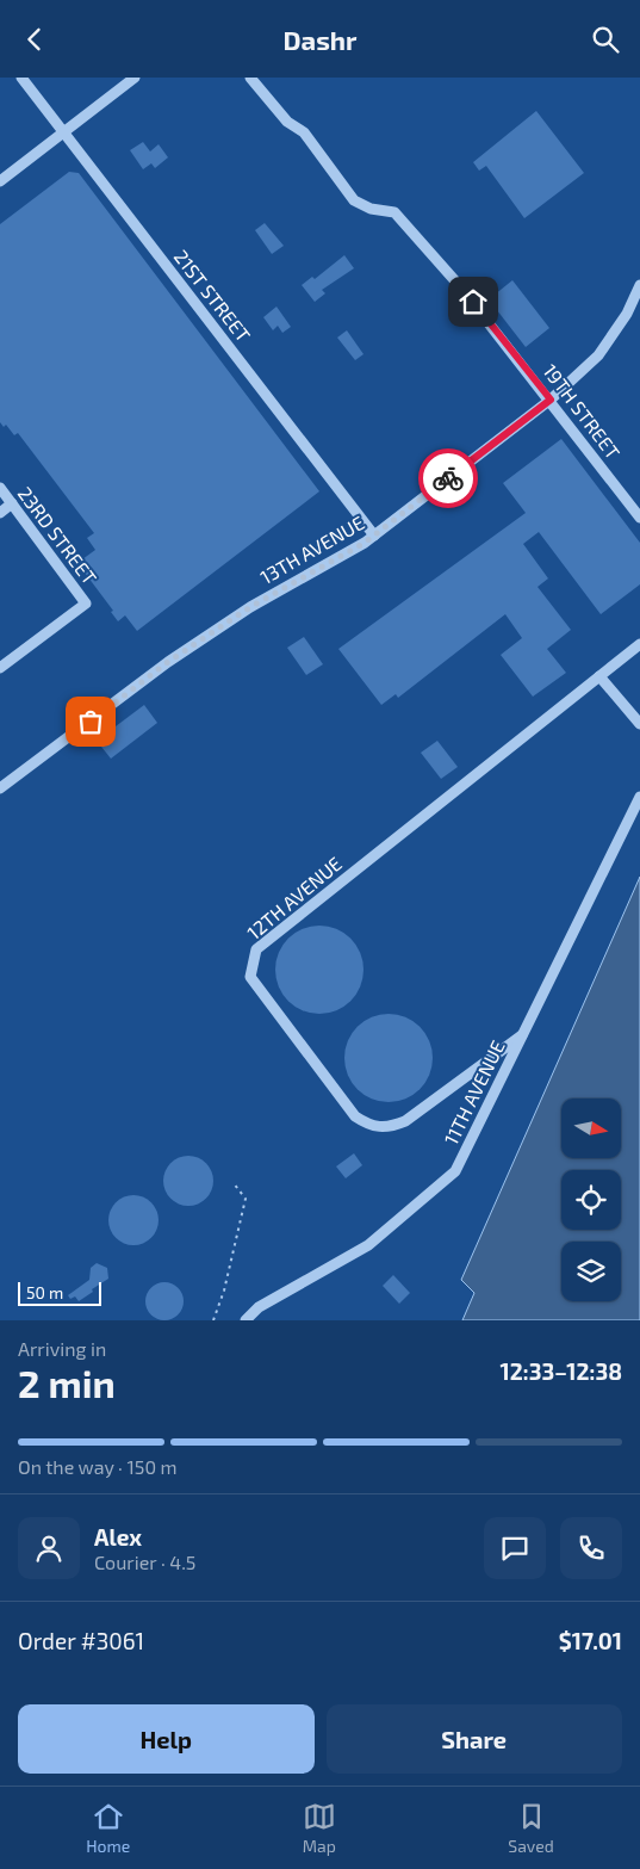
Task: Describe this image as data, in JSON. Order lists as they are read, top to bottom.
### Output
{
  "streets": {
    "lane": [
      "21ST STREET",
      "19TH STREET",
      "23RD STREET",
      "13TH AVENUE",
      "12TH AVENUE",
      "11TH AVENUE"
    ]
  },
  "crossings": [
    ["21ST STREET", "13TH AVENUE"],
    ["19TH STREET", "13TH AVENUE"],
    ["12TH AVENUE", "11TH AVENUE"]
  ],
  "scale_bar": "50 m",
  "north": "right",
  "page": {
    "header": "Dashr",
    "scale": "50 m",
    "heading": ["2 min", "Arriving in", "12:33–12:38"],
    "panel": [
      "Alex",
      "Courier · 4.5",
      "Order #3061",
      "$17.01"
    ],
    "bar": "On the way · 150 m",
    "buttons": ["Help", "Share"],
    "tabs": ["Home", "Map", "Saved"]
  }
}
